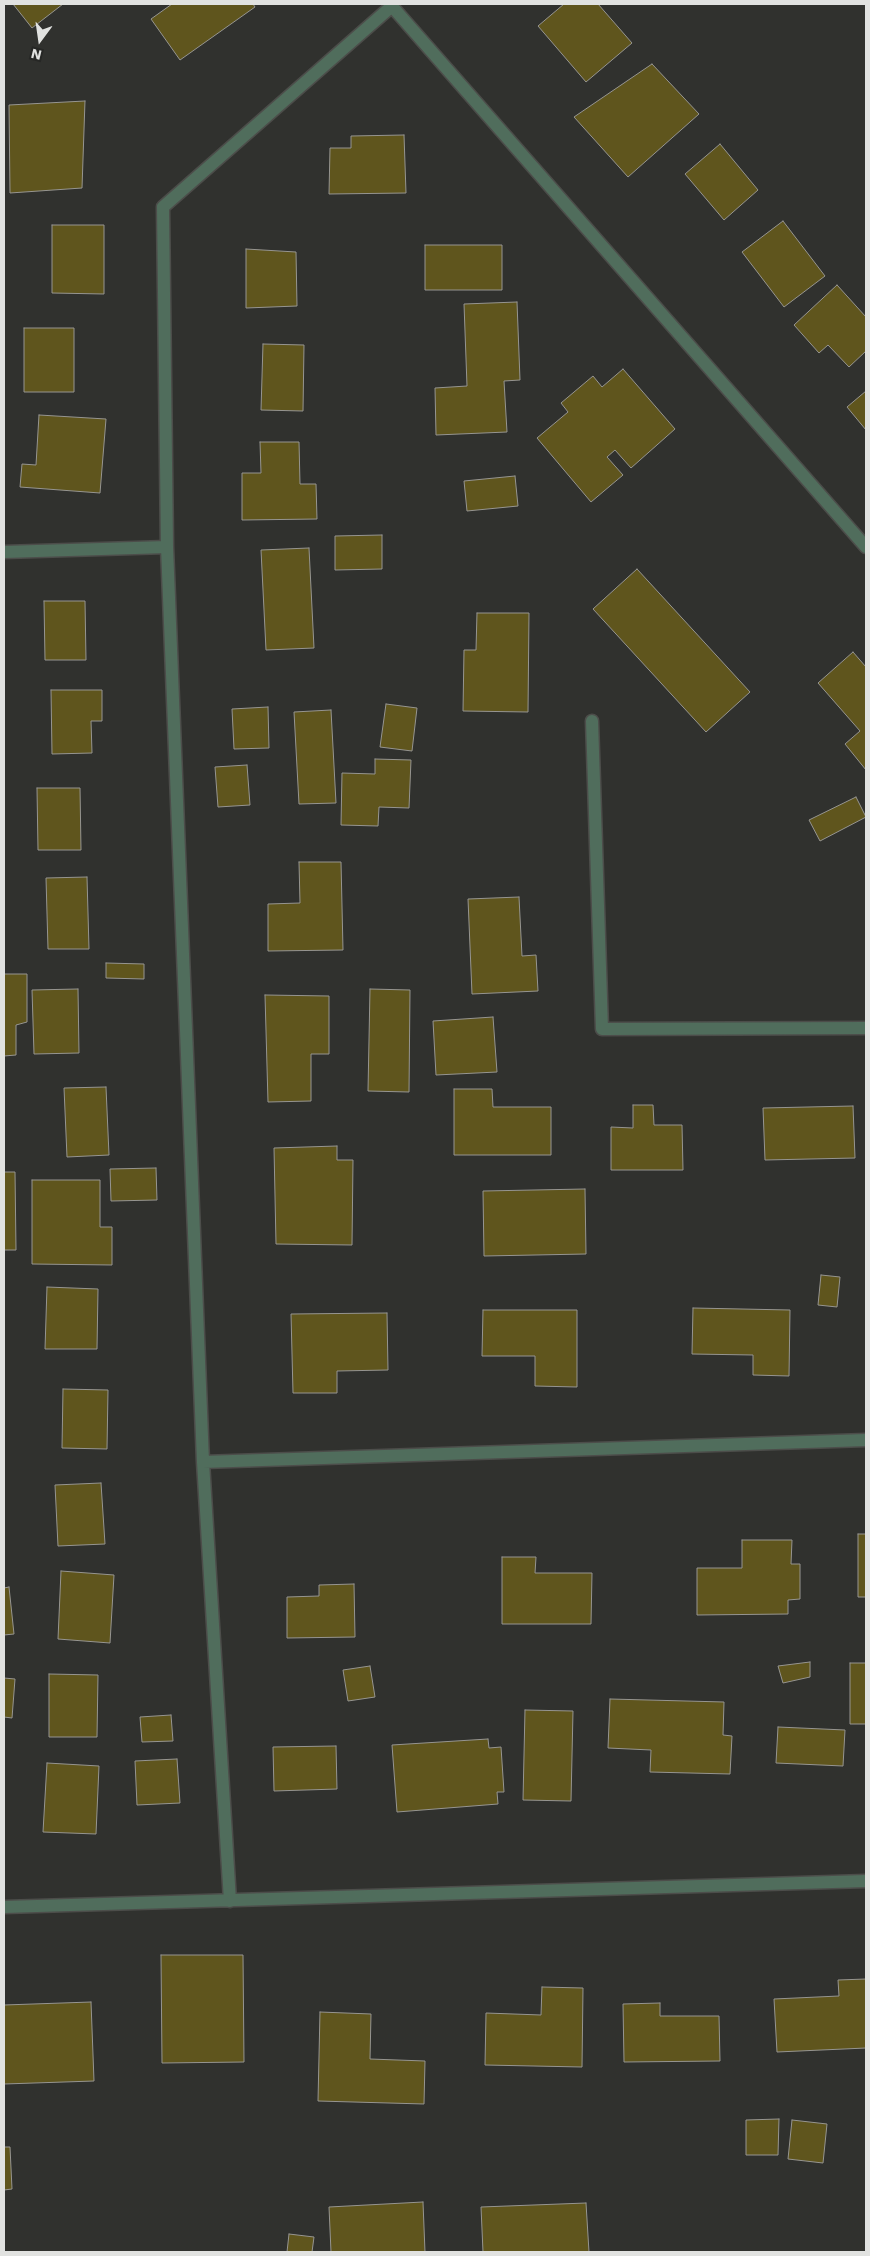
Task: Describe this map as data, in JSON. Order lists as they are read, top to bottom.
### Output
{
  "north": "bottom"
}
